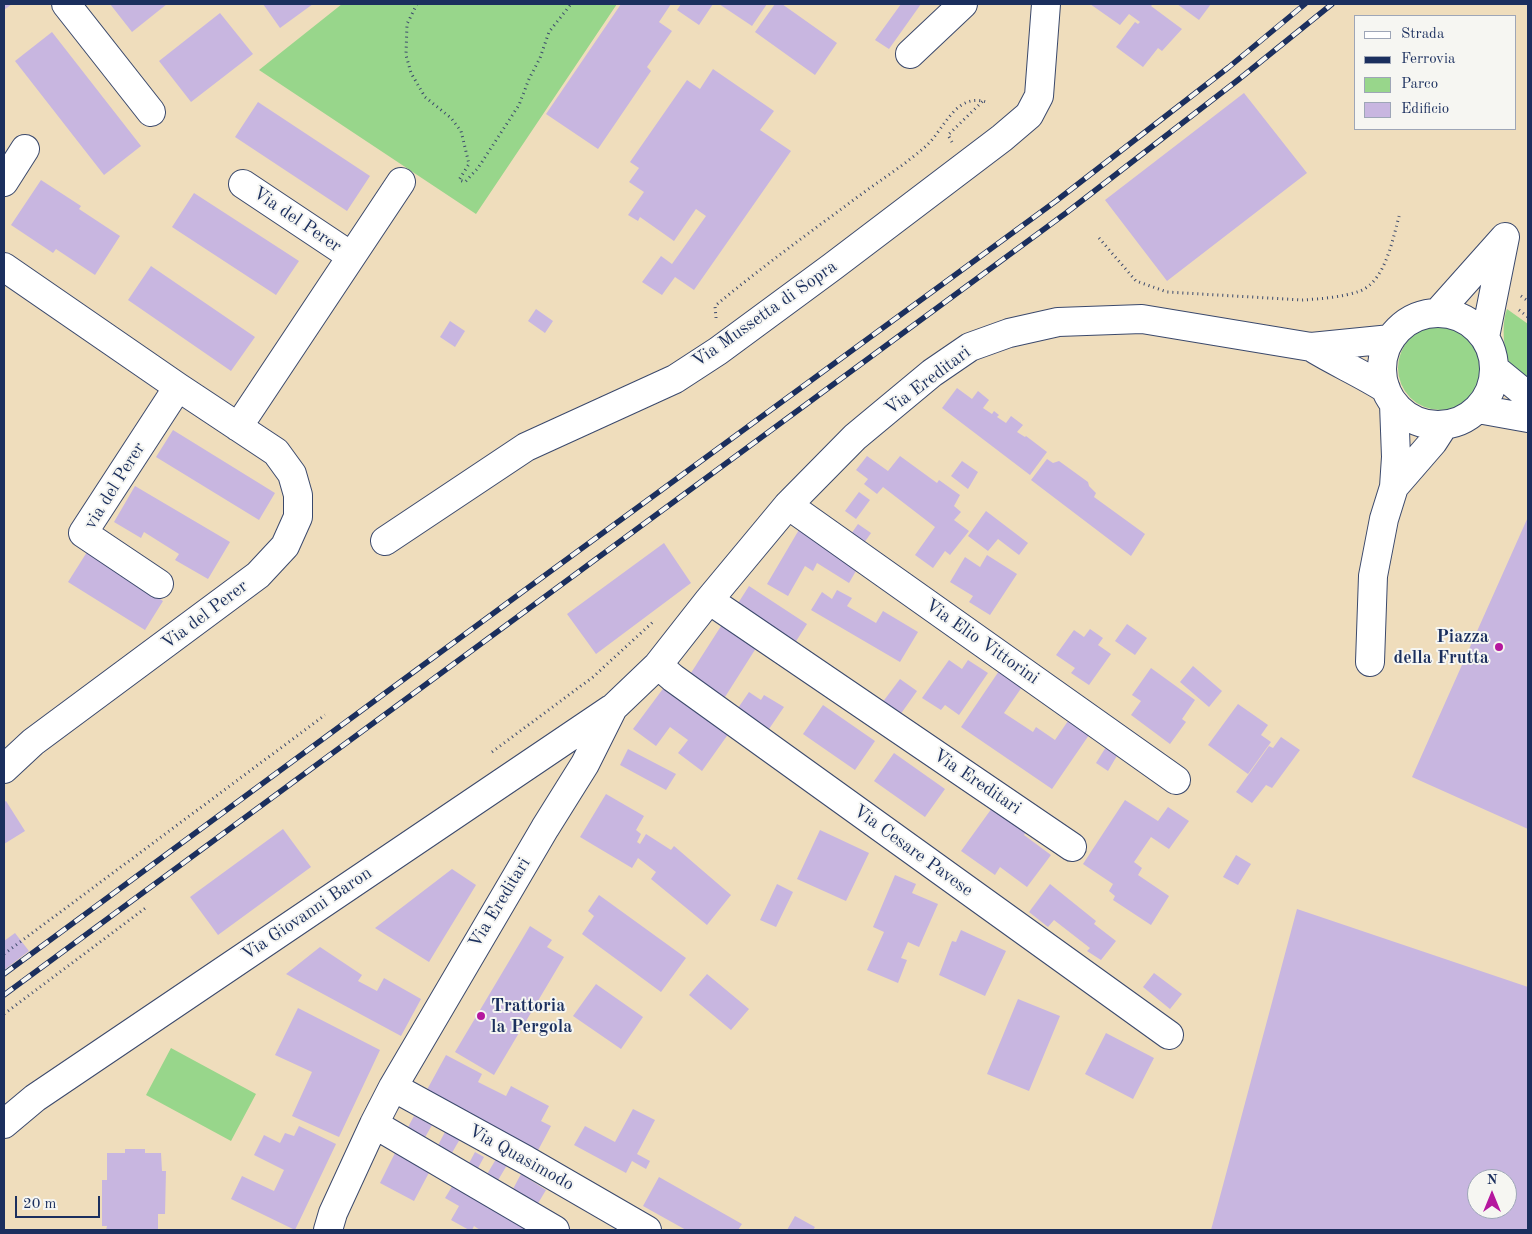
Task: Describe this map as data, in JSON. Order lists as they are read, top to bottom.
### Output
{
  "streets": {
    "street": [
      "Via del Perer",
      "Via Mussetta di Sopra",
      "Via Ereditari",
      "via del Perer",
      "Via Elio Vittorini",
      "Via Cesare Pavese",
      "Via Giovanni Baron",
      "Via Quasimodo"
    ]
  },
  "crossings": [
    ["Via del Perer", "via del Perer"],
    ["Via Ereditari", "Via Elio Vittorini"],
    ["Via Ereditari", "Via Cesare Pavese"],
    ["Via Ereditari", "Via Giovanni Baron"],
    ["Via Ereditari", "Via Quasimodo"]
  ],
  "places": ["Piazza della Frutta", "Trattoria la Pergola"],
  "legend": [
    "Strada",
    "Ferrovia",
    "Parco",
    "Edificio"
  ],
  "scale_bar": "20 m",
  "north": "top"
}
